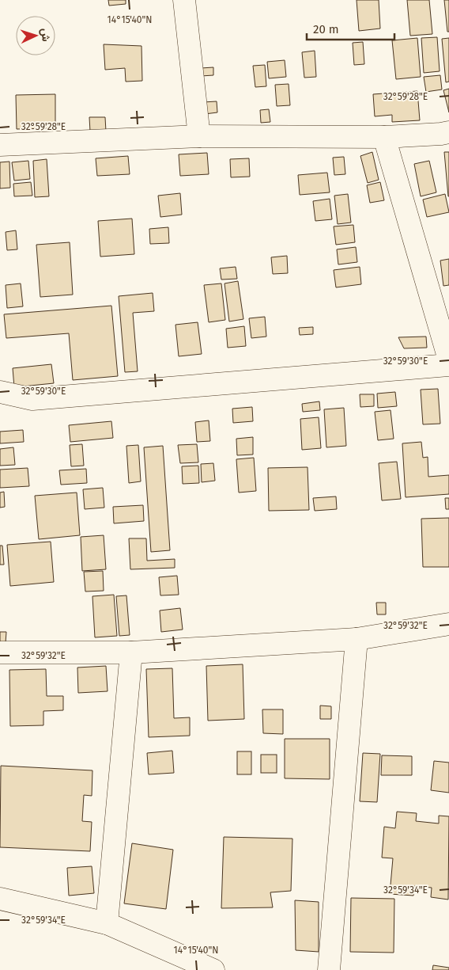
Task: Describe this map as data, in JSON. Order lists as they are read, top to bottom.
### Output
{
  "scale_bar": "20 m",
  "north": "right",
  "coordinates": [
    "14°15'40\"N",
    "32°59'28\"E",
    "32°59'30\"E",
    "32°59'32\"E",
    "32°59'34\"E"
  ]
}
